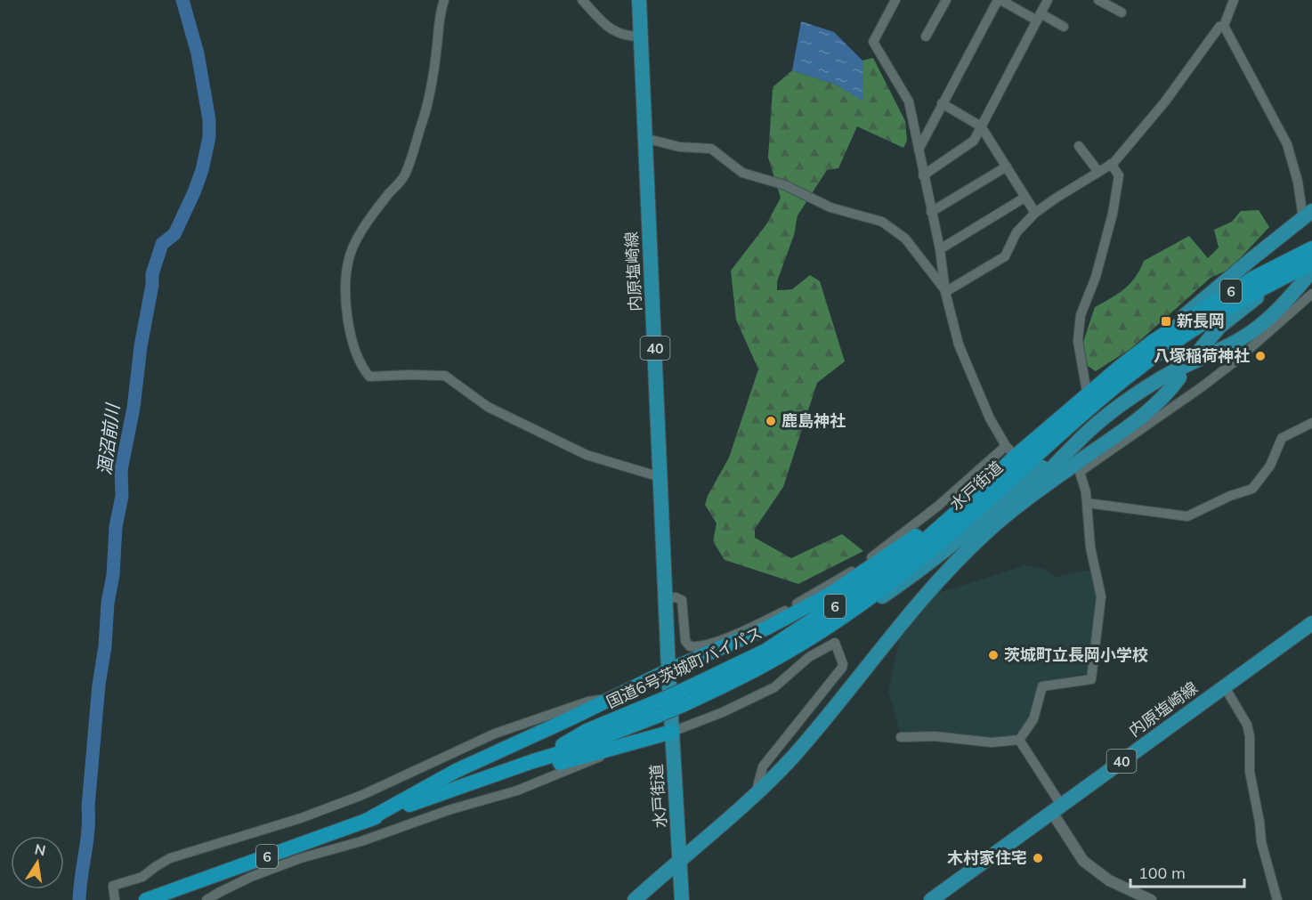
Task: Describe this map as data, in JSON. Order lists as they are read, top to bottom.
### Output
{
  "streets": {
    "highway": ["6", "水戸街道", "国道6号茨城町バイパス"],
    "main road": ["内原塩崎線", "40"]
  },
  "crossings": [
    ["内原塩崎線", "水戸街道"],
    ["6", "水戸街道"],
    ["40", "水戸街道"],
    ["水戸街道", "国道6号茨城町バイパス"]
  ],
  "water": ["涸沼前川"],
  "places": {
    "transit": ["新長岡"],
    "other": [
      "八塚稲荷神社",
      "鹿島神社",
      "茨城町立長岡小学校",
      "木村家住宅"
    ]
  },
  "scale_bar": "100 m",
  "north": "top"
}
